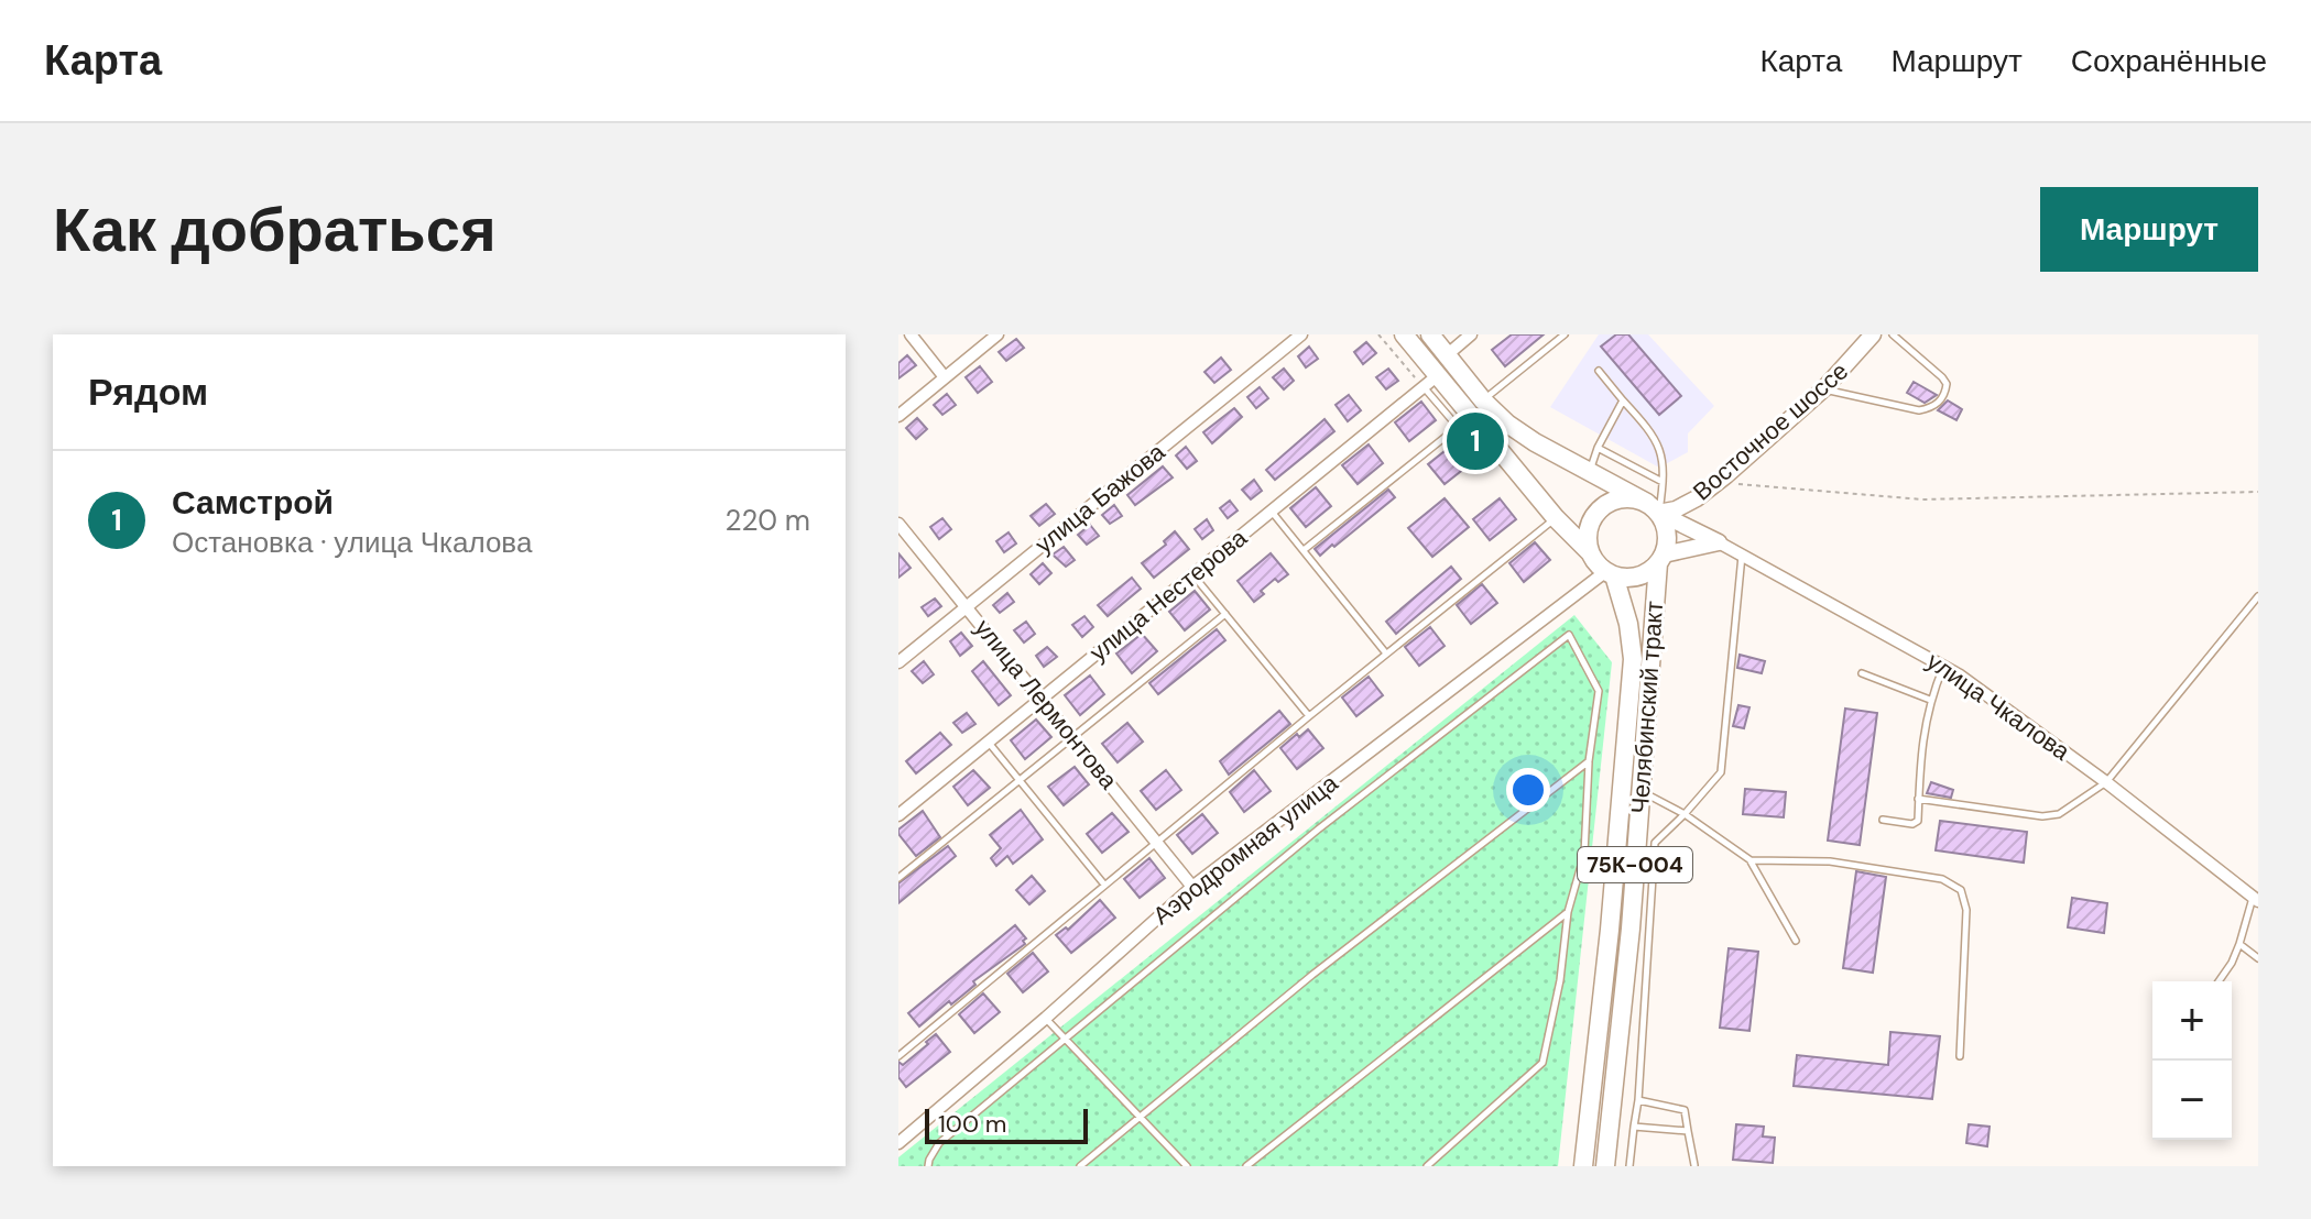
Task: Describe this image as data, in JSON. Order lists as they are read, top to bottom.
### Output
{
  "streets": {
    "main road": ["Челябинский тракт", "75К-004"],
    "street": [
      "Восточное шоссе",
      "улица Бажова",
      "улица Нестерова",
      "улица Лермонтова",
      "улица Чкалова",
      "Аэродромная улица"
    ]
  },
  "crossings": [
    ["Восточное шоссе", "Челябинский тракт"],
    ["Восточное шоссе", "Аэродромная улица"],
    ["улица Бажова", "улица Лермонтова"],
    ["улица Нестерова", "улица Лермонтова"],
    ["улица Лермонтова", "Аэродромная улица"],
    ["Челябинский тракт", "Аэродромная улица"]
  ],
  "scale_bar": "100 m",
  "page": {
    "header": "Карта",
    "nav": ["Карта", "Маршрут", "Сохранённые"],
    "buttons": "Маршрут",
    "title": "Как добраться",
    "heading": "Рядом",
    "pins": "1",
    "list": [
      {
        "mark": "1",
        "name": "Самстрой",
        "note": "Остановка · улица Чкалова",
        "value": "220 m"
      }
    ],
    "map_buttons": ["+", "−"],
    "scale": "100 m"
  }
}
